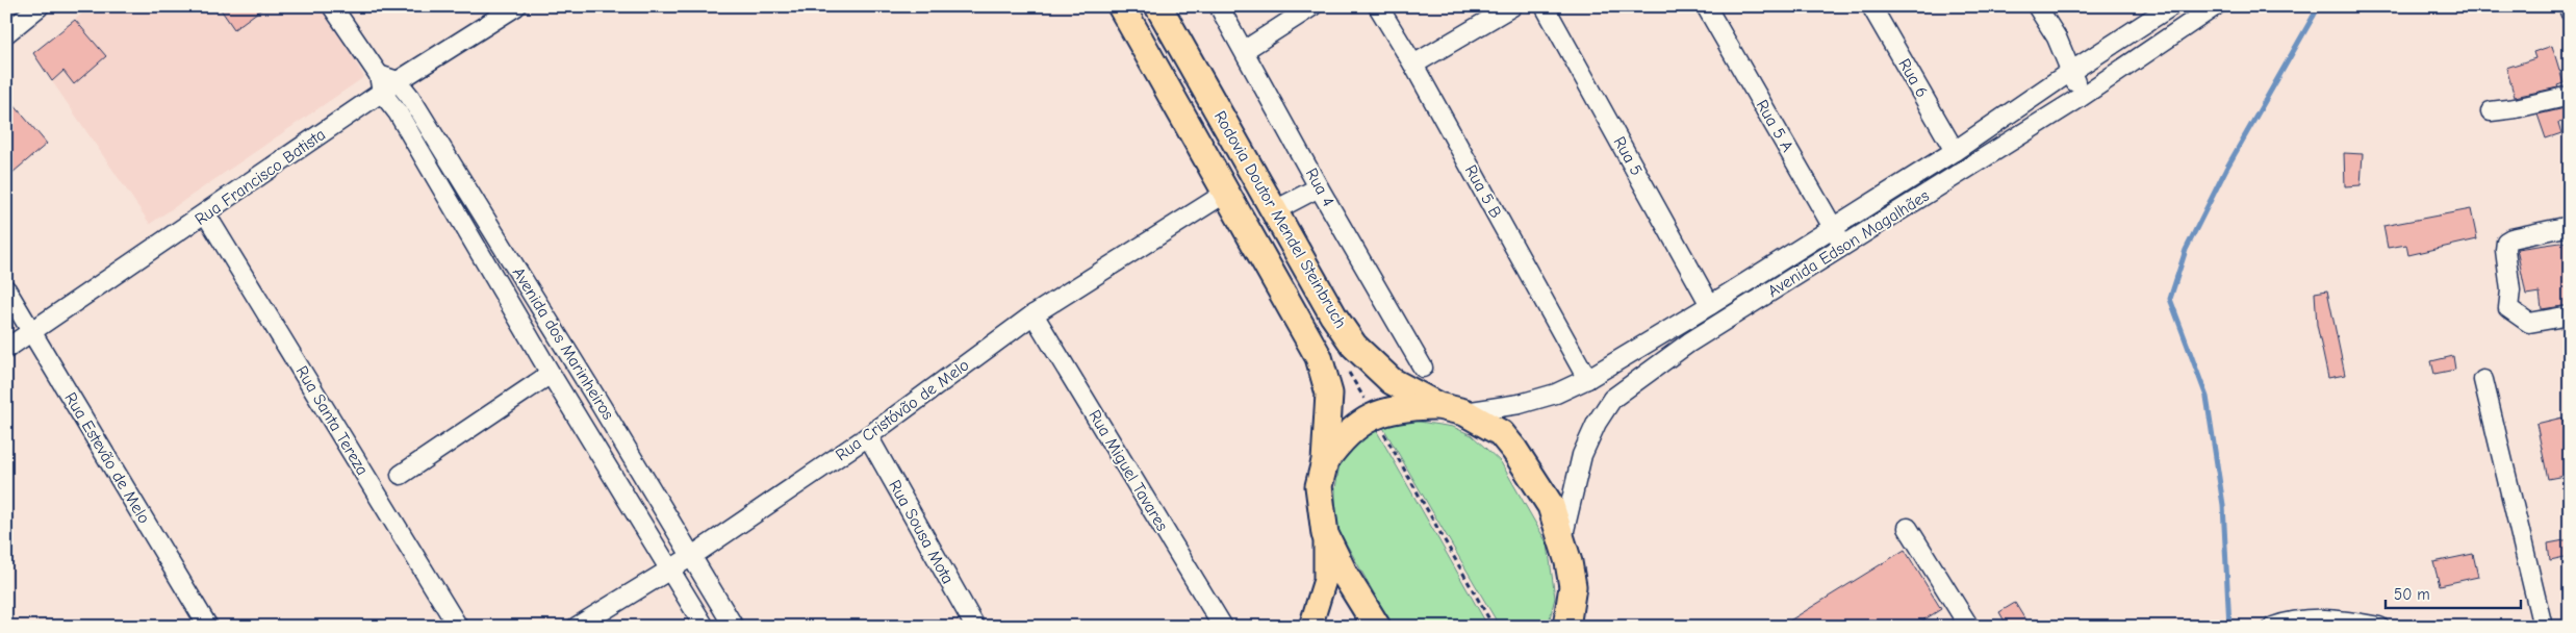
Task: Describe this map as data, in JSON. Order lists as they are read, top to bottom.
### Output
{
  "streets": {
    "highway": ["Rodovia Doutor Mendel Steinbruch"],
    "street": [
      "Rua 6",
      "Rua 5 A",
      "Rua 5",
      "Rua Francisco Batista",
      "Rua 4",
      "Rua 5 B",
      "Avenida Edson Magalhães",
      "Avenida dos Marinheiros",
      "Rua Cristóvão de Melo",
      "Rua Santa Tereza",
      "Rua Estevão de Melo",
      "Rua Miguel Tavares",
      "Rua Sousa Mota"
    ]
  },
  "crossings": [
    ["Rua 6", "Avenida Edson Magalhães"],
    ["Rua 5 A", "Avenida Edson Magalhães"],
    ["Rua 5", "Avenida Edson Magalhães"],
    ["Rua Francisco Batista", "Avenida dos Marinheiros"],
    ["Rua Francisco Batista", "Rua Santa Tereza"],
    ["Rua Francisco Batista", "Rua Estevão de Melo"],
    ["Rua 5 B", "Avenida Edson Magalhães"],
    ["Rodovia Doutor Mendel Steinbruch", "Avenida Edson Magalhães"],
    ["Rodovia Doutor Mendel Steinbruch", "Rua Cristóvão de Melo"],
    ["Avenida dos Marinheiros", "Rua Cristóvão de Melo"],
    ["Rua Cristóvão de Melo", "Rua Miguel Tavares"],
    ["Rua Cristóvão de Melo", "Rua Sousa Mota"]
  ],
  "scale_bar": "50 m"
}
